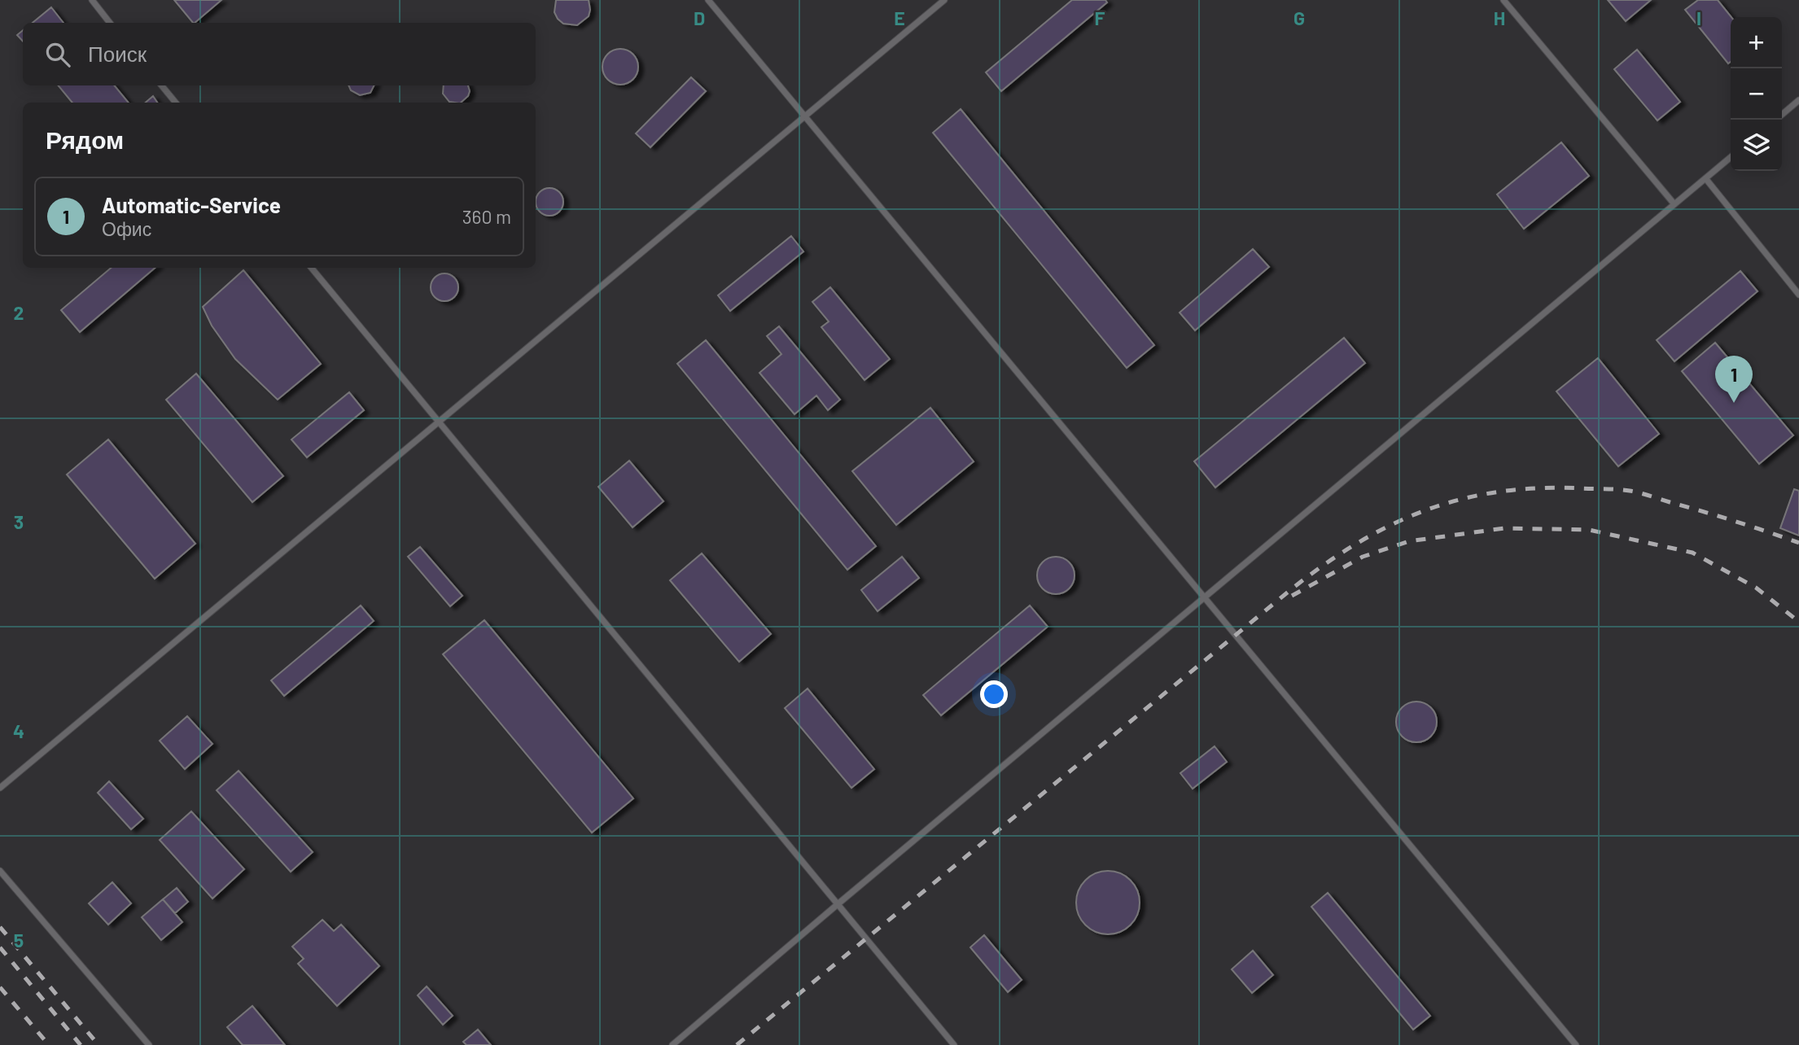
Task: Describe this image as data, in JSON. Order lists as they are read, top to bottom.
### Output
{
  "page": {
    "map_buttons": ["+", "−"],
    "search": "Поиск",
    "heading": "Рядом",
    "list": [
      {
        "mark": "1",
        "name": "Automatic-Service",
        "note": "Офис",
        "value": "360 m"
      }
    ],
    "pins": "1"
  },
  "grid": {
    "columns": [
      "D",
      "E",
      "F",
      "G",
      "H",
      "I"
    ],
    "rows": [
      "2",
      "3",
      "4",
      "5"
    ]
  }
}
